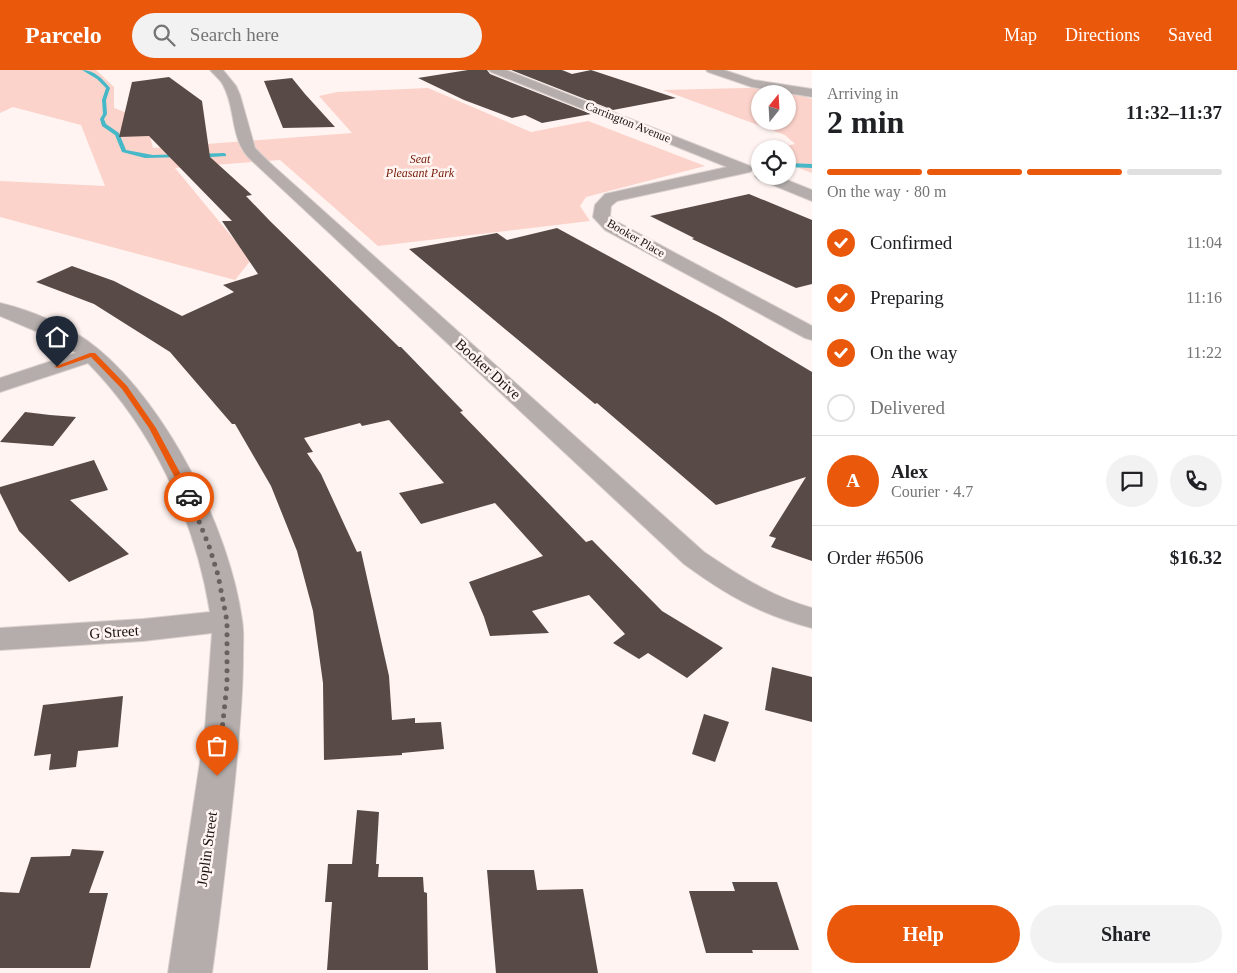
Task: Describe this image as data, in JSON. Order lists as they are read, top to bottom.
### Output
{
  "streets": {
    "street": [
      "Carrington Avenue",
      "Booker Place",
      "Booker Drive",
      "G Street",
      "Joplin Street"
    ]
  },
  "crossings": [
    ["Carrington Avenue", "Booker Place"],
    ["G Street", "Joplin Street"]
  ],
  "parks": ["Seat Pleasant Park"],
  "north": "top",
  "page": {
    "header": "Parcelo",
    "search": "Search here",
    "nav": ["Map", "Directions", "Saved"],
    "heading": ["2 min", "Arriving in", "11:32–11:37"],
    "panel": [
      "Alex",
      "Courier · 4.7",
      "Order #6506",
      "$16.32"
    ],
    "bar": "On the way · 80 m",
    "list": [
      ["Confirmed", "11:04"],
      ["Preparing", "11:16"],
      ["On the way", "11:22"],
      "Delivered"
    ],
    "round": "A",
    "buttons": ["Help", "Share"]
  }
}
